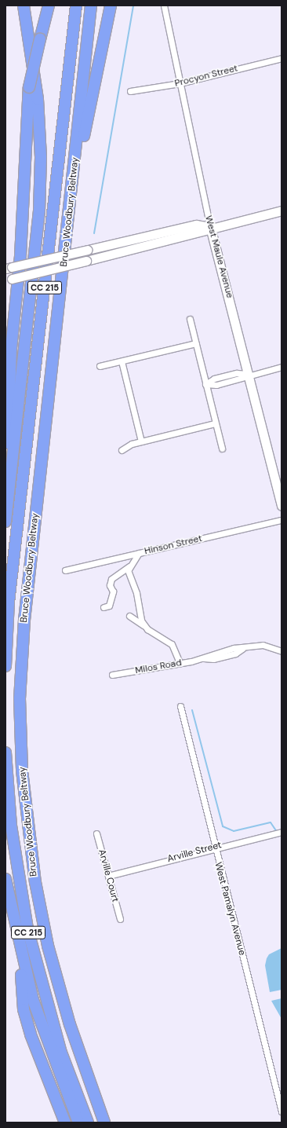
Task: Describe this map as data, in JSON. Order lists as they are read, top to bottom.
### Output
{
  "streets": {
    "highway": ["Bruce Woodbury Beltway", "CC 215"],
    "main road": ["West Maule Avenue"],
    "street": [
      "Procyon Street",
      "Hinson Street",
      "Milos Road",
      "Arville Street",
      "Arville Court",
      "West Pamalyn Avenue"
    ]
  },
  "crossings": [
    ["Procyon Street", "West Maule Avenue"],
    ["Bruce Woodbury Beltway", "CC 215"],
    ["Arville Street", "Arville Court"],
    ["Arville Street", "West Pamalyn Avenue"]
  ]
}
